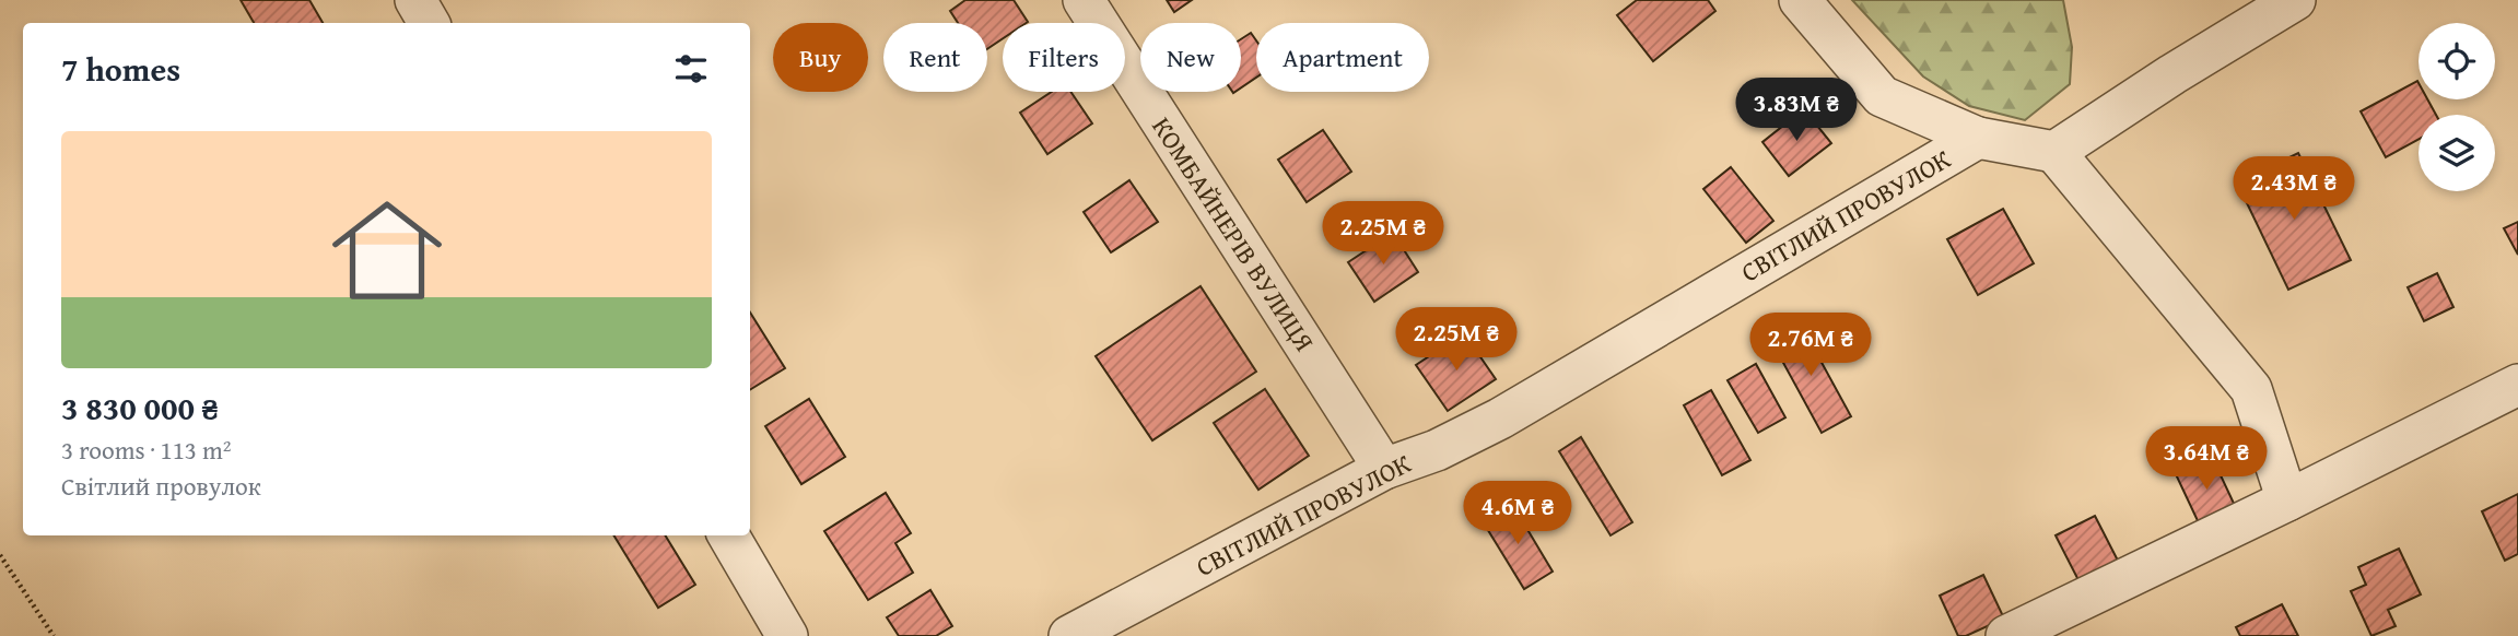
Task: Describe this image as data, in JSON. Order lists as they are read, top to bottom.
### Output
{
  "streets": {
    "street": ["СВІТЛИЙ ПРОВУЛОК", "КОМБАЙНЕРІВ ВУЛИЦЯ"]
  },
  "crossings": [
    ["СВІТЛИЙ ПРОВУЛОК", "КОМБАЙНЕРІВ ВУЛИЦЯ"]
  ],
  "page": {
    "chip": [
      "Buy",
      "Rent",
      "Filters",
      "New",
      "Apartment"
    ],
    "heading": "7 homes",
    "price": [
      "3.83M ₴",
      "2.43M ₴",
      "2.25M ₴",
      "2.25M ₴",
      "2.76M ₴",
      "3.64M ₴",
      "4.6M ₴"
    ],
    "list": [
      {
        "name": "3 830 000 ₴",
        "note": "3 rooms · 113 m² · Світлий провулок"
      }
    ]
  }
}
